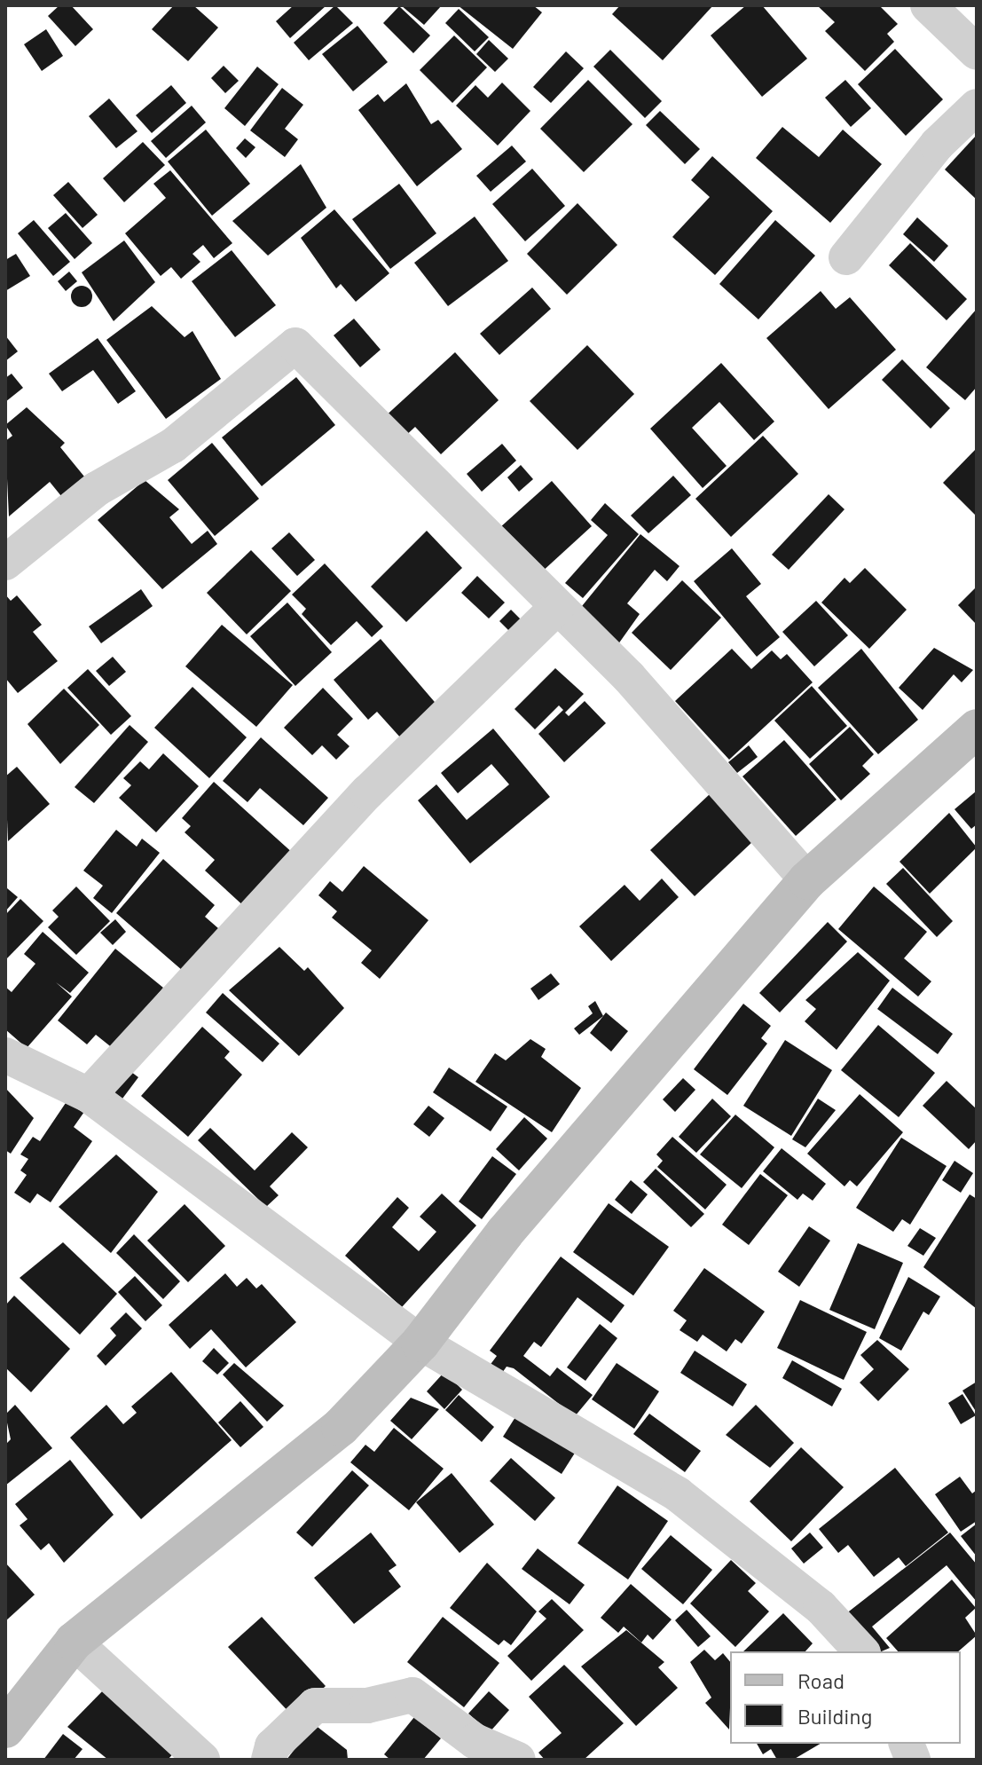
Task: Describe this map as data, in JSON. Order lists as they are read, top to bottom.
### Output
{
  "legend": ["Road", "Building"]
}
